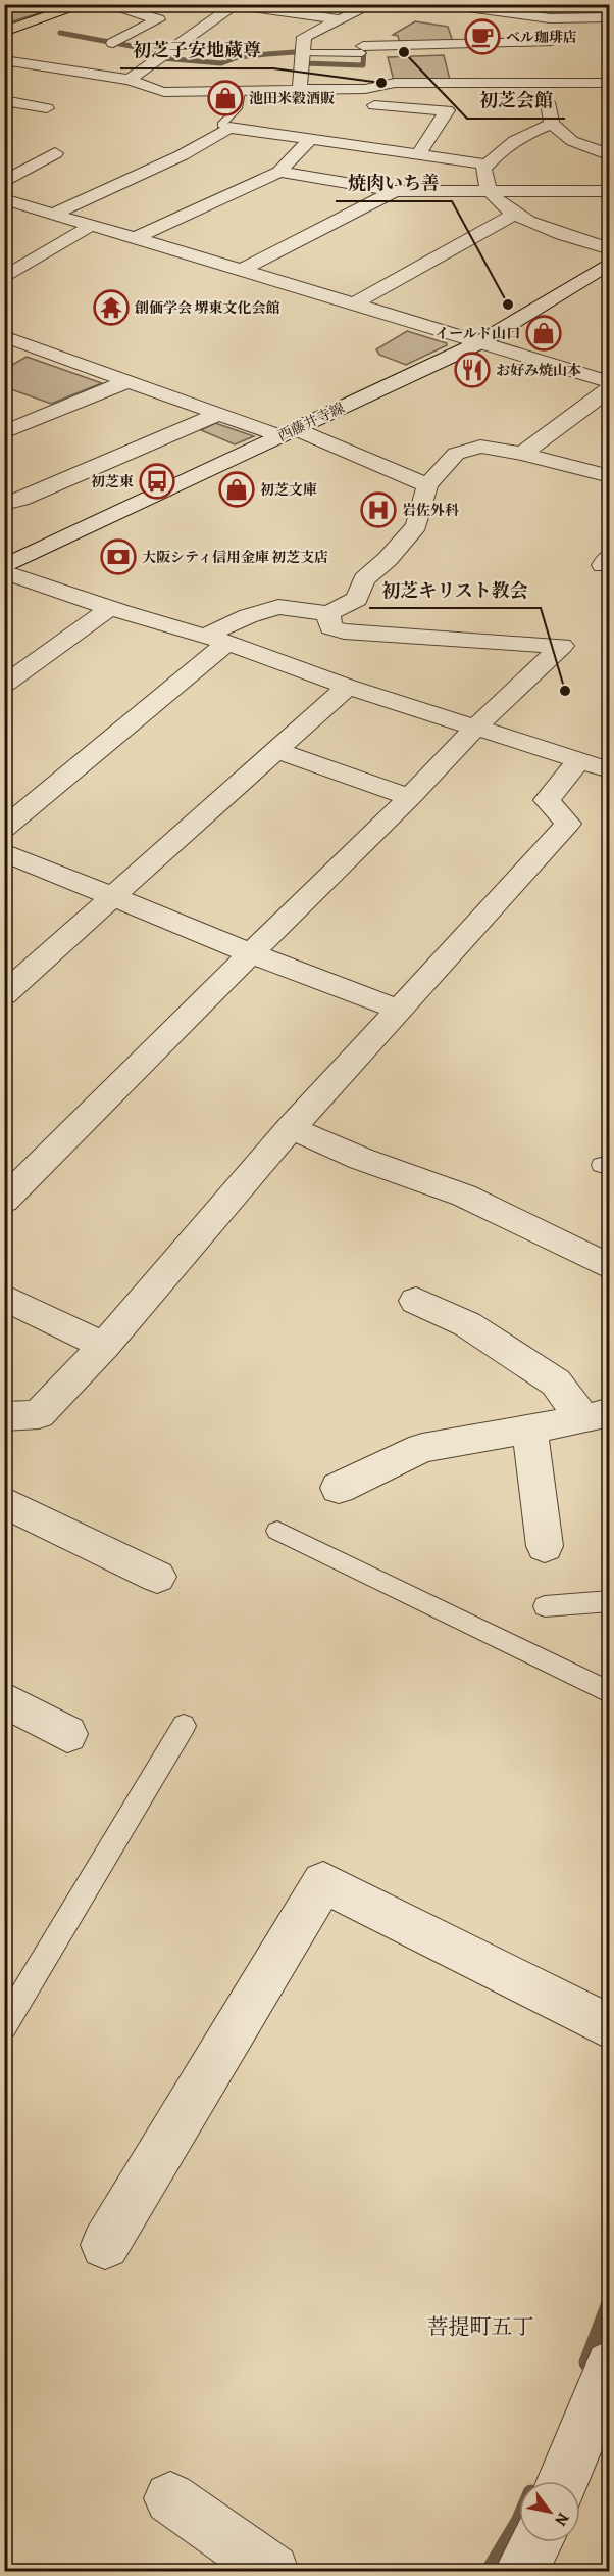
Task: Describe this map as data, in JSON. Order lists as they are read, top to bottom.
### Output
{
  "streets": {
    "street": ["西藤井寺線"]
  },
  "districts": ["菩提町五丁"],
  "places": {
    "cafe": ["ベル珈琲店"],
    "other": [
      "初芝会館",
      "初芝子安地蔵尊",
      "焼肉いち善",
      "初芝キリスト教会"
    ],
    "shop": ["池田米穀酒販", "イールド山口", "初芝文庫"],
    "temple": ["創価学会 堺東文化会館"],
    "restaurant": ["お好み焼山本"],
    "bus stop": ["初芝東"],
    "hospital": ["岩佐外科"],
    "bank": ["大阪シティ信用金庫 初芝支店"]
  },
  "north": "bottom right"
}
